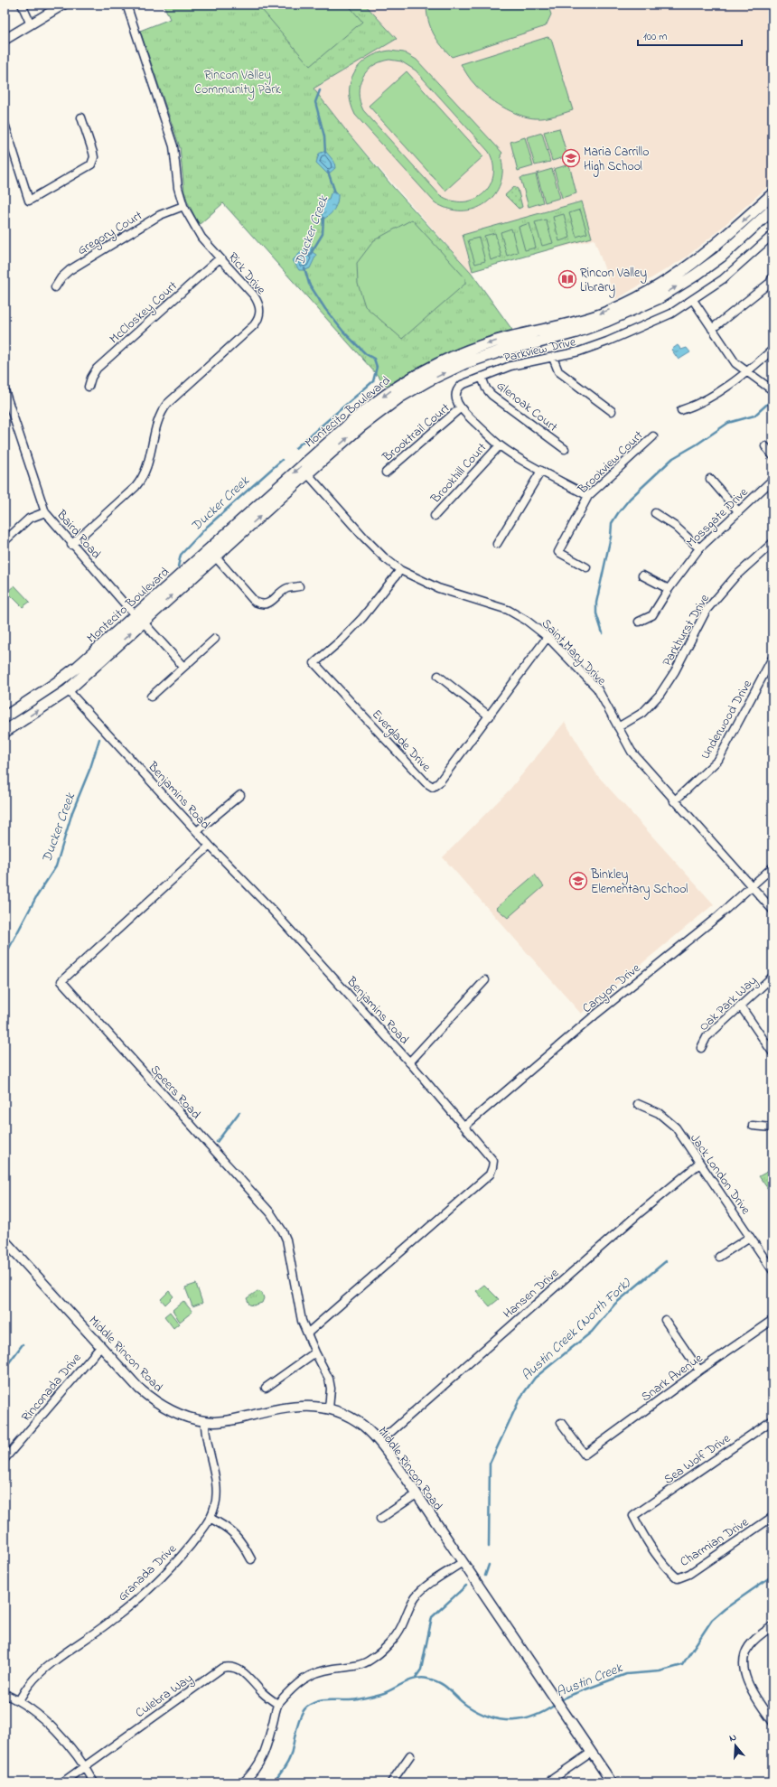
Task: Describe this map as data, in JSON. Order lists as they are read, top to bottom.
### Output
{
  "streets": {
    "main road": ["Montecito Boulevard"],
    "street": [
      "Gregory Court",
      "Rick Drive",
      "McCloskey Court",
      "Parkview Drive",
      "Glenoak Court",
      "Brooktrail Court",
      "Brookview Court",
      "Brookhill Court",
      "Mossgate Drive",
      "Baird Road",
      "Parkhurst Drive",
      "Saint Mary Drive",
      "Underwood Drive",
      "Everglade Drive",
      "Benjamins Road",
      "Canyon Drive",
      "Oak Park Way",
      "Speers Road",
      "Jack London Drive",
      "Hansen Drive",
      "Middle Rincon Road",
      "Snark Avenue",
      "Rinconada Drive",
      "Sea Wolf Drive",
      "Charmian Drive",
      "Granada Drive",
      "Culebra Way"
    ]
  },
  "crossings": [
    ["Gregory Court", "Rick Drive"],
    ["Rick Drive", "McCloskey Court"],
    ["Rick Drive", "Baird Road"],
    ["Parkview Drive", "Glenoak Court"],
    ["Parkview Drive", "Brooktrail Court"],
    ["Montecito Boulevard", "Baird Road"],
    ["Montecito Boulevard", "Saint Mary Drive"],
    ["Montecito Boulevard", "Benjamins Road"],
    ["Parkhurst Drive", "Saint Mary Drive"],
    ["Saint Mary Drive", "Underwood Drive"],
    ["Saint Mary Drive", "Everglade Drive"],
    ["Saint Mary Drive", "Canyon Drive"],
    ["Benjamins Road", "Canyon Drive"],
    ["Benjamins Road", "Speers Road"],
    ["Speers Road", "Middle Rincon Road"],
    ["Jack London Drive", "Hansen Drive"],
    ["Hansen Drive", "Middle Rincon Road"],
    ["Middle Rincon Road", "Rinconada Drive"],
    ["Middle Rincon Road", "Granada Drive"],
    ["Sea Wolf Drive", "Charmian Drive"]
  ],
  "water": ["Ducker Creek", "Austin Creek (North Fork)", "Austin Creek"],
  "parks": ["Rincon Valley Community Park"],
  "places": {
    "school or university": ["Maria Carrillo High School", "Binkley Elementary School"],
    "library": ["Rincon Valley Library"]
  },
  "scale_bar": "100 m",
  "north": "top"
}
